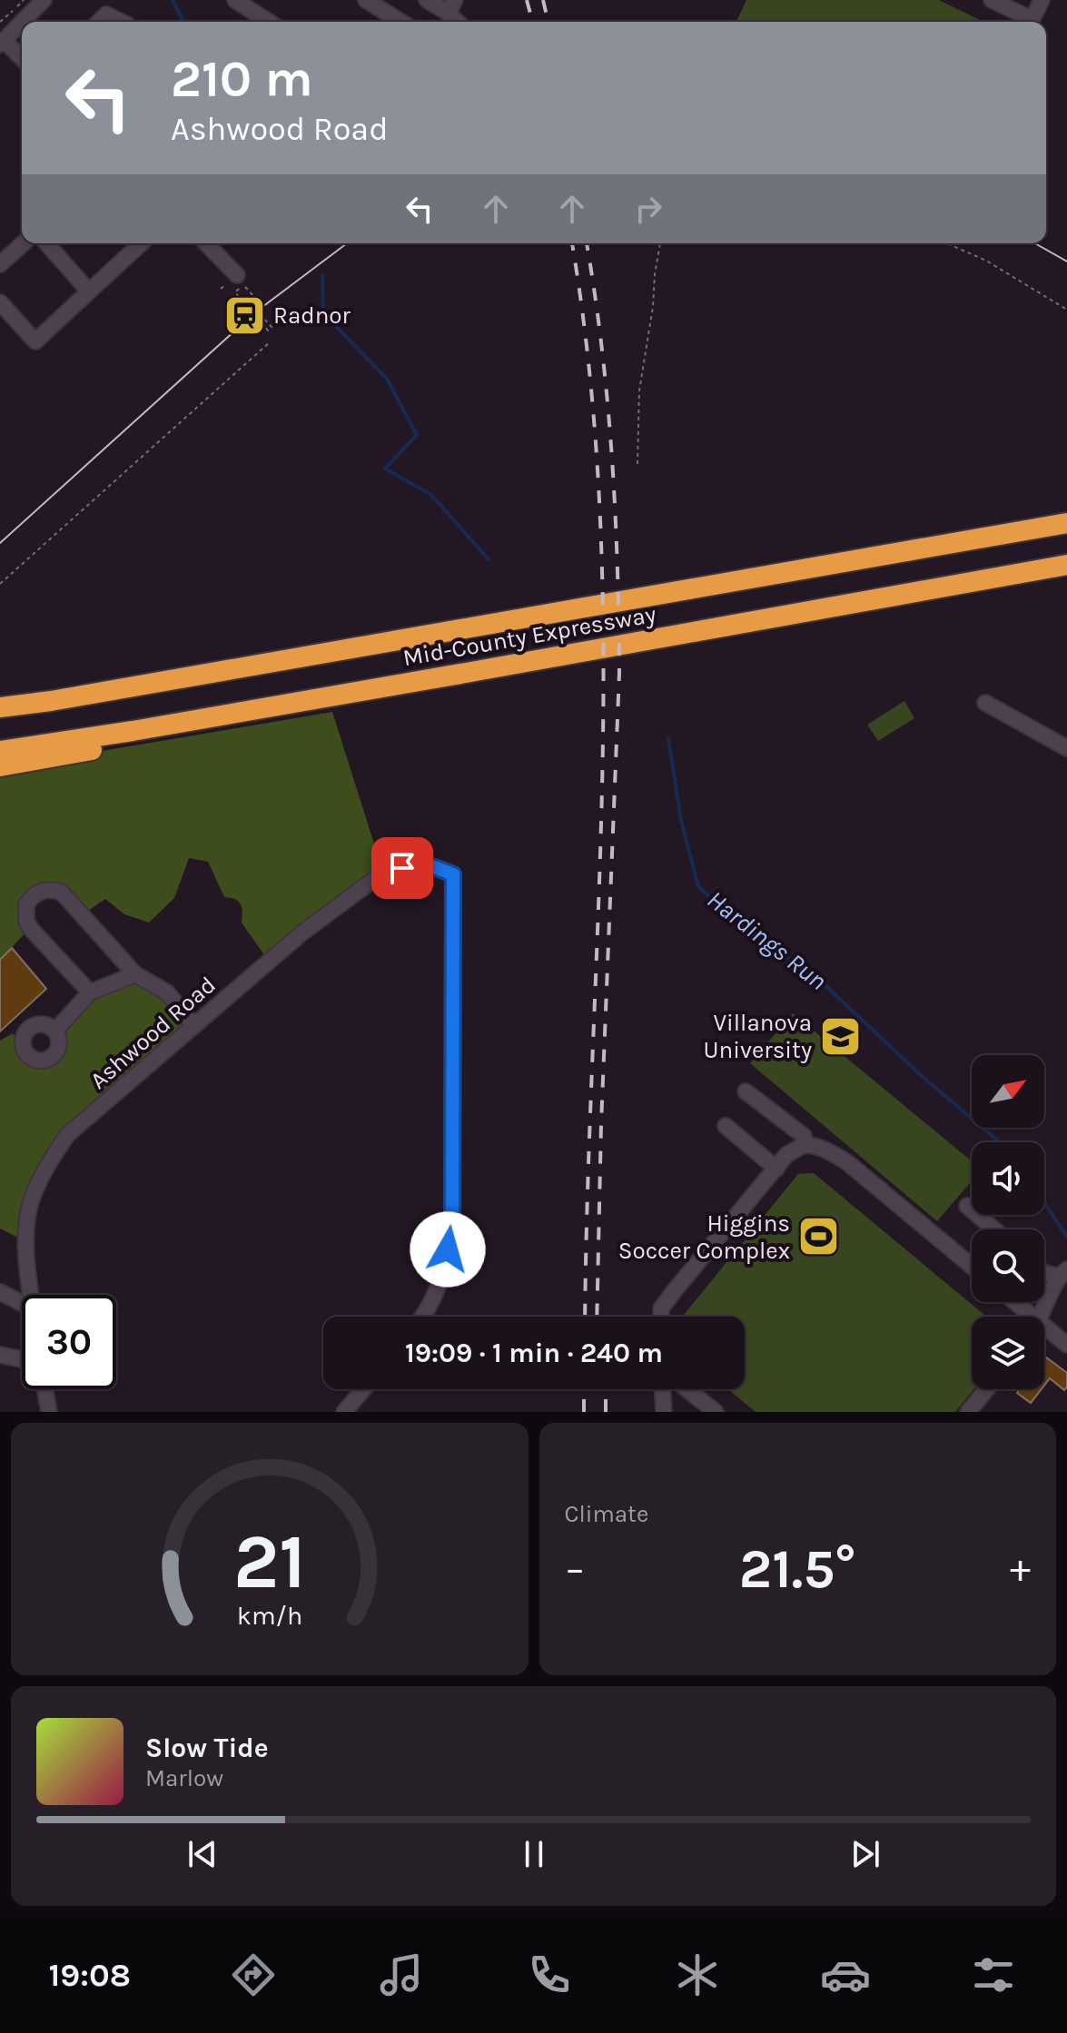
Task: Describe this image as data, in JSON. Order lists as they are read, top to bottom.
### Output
{
  "streets": {
    "highway": ["Mid-County Expressway"],
    "street": ["Ashwood Road"]
  },
  "water": ["Hardings Run"],
  "places": {
    "station": ["Radnor"],
    "school or university": ["Villanova University"],
    "sports": ["Higgins Soccer Complex"]
  },
  "north": "top right",
  "page": {
    "turn": ["210 m", "Ashwood Road"],
    "limit": "30",
    "trip": "19:09 · 1 min · 240 m",
    "tile": "Climate",
    "heat": ["−", "21.5°", "+"],
    "song": ["Slow Tide", "Marlow"],
    "tabs": "19:08",
    "gauge": ["21", "km/h"]
  }
}
